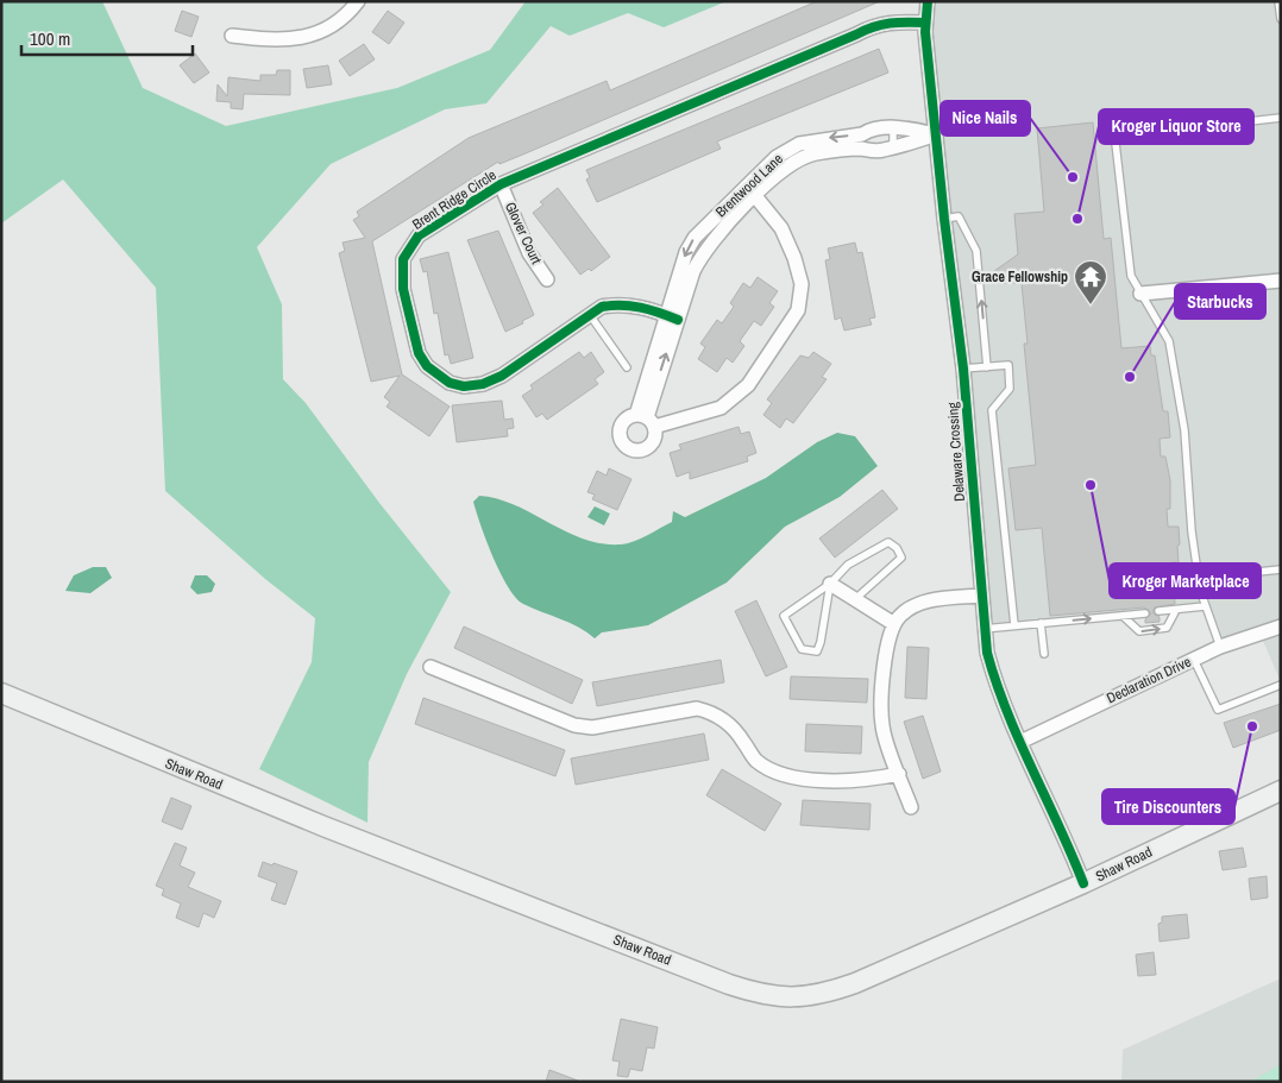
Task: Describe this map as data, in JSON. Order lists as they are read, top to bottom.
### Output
{
  "streets": {
    "main road": ["Shaw Road"],
    "street": [
      "Brentwood Lane",
      "Brent Ridge Circle",
      "Glover Court",
      "Delaware Crossing",
      "Declaration Drive"
    ]
  },
  "crossings": [
    ["Brentwood Lane", "Brent Ridge Circle"],
    ["Brentwood Lane", "Delaware Crossing"],
    ["Brent Ridge Circle", "Glover Court"],
    ["Brent Ridge Circle", "Delaware Crossing"],
    ["Delaware Crossing", "Declaration Drive"],
    ["Delaware Crossing", "Shaw Road"]
  ],
  "places": {
    "other": [
      "Nice Nails",
      "Kroger Liquor Store",
      "Starbucks",
      "Kroger Marketplace",
      "Tire Discounters"
    ],
    "temple": ["Grace Fellowship"]
  },
  "scale_bar": "100 m"
}
